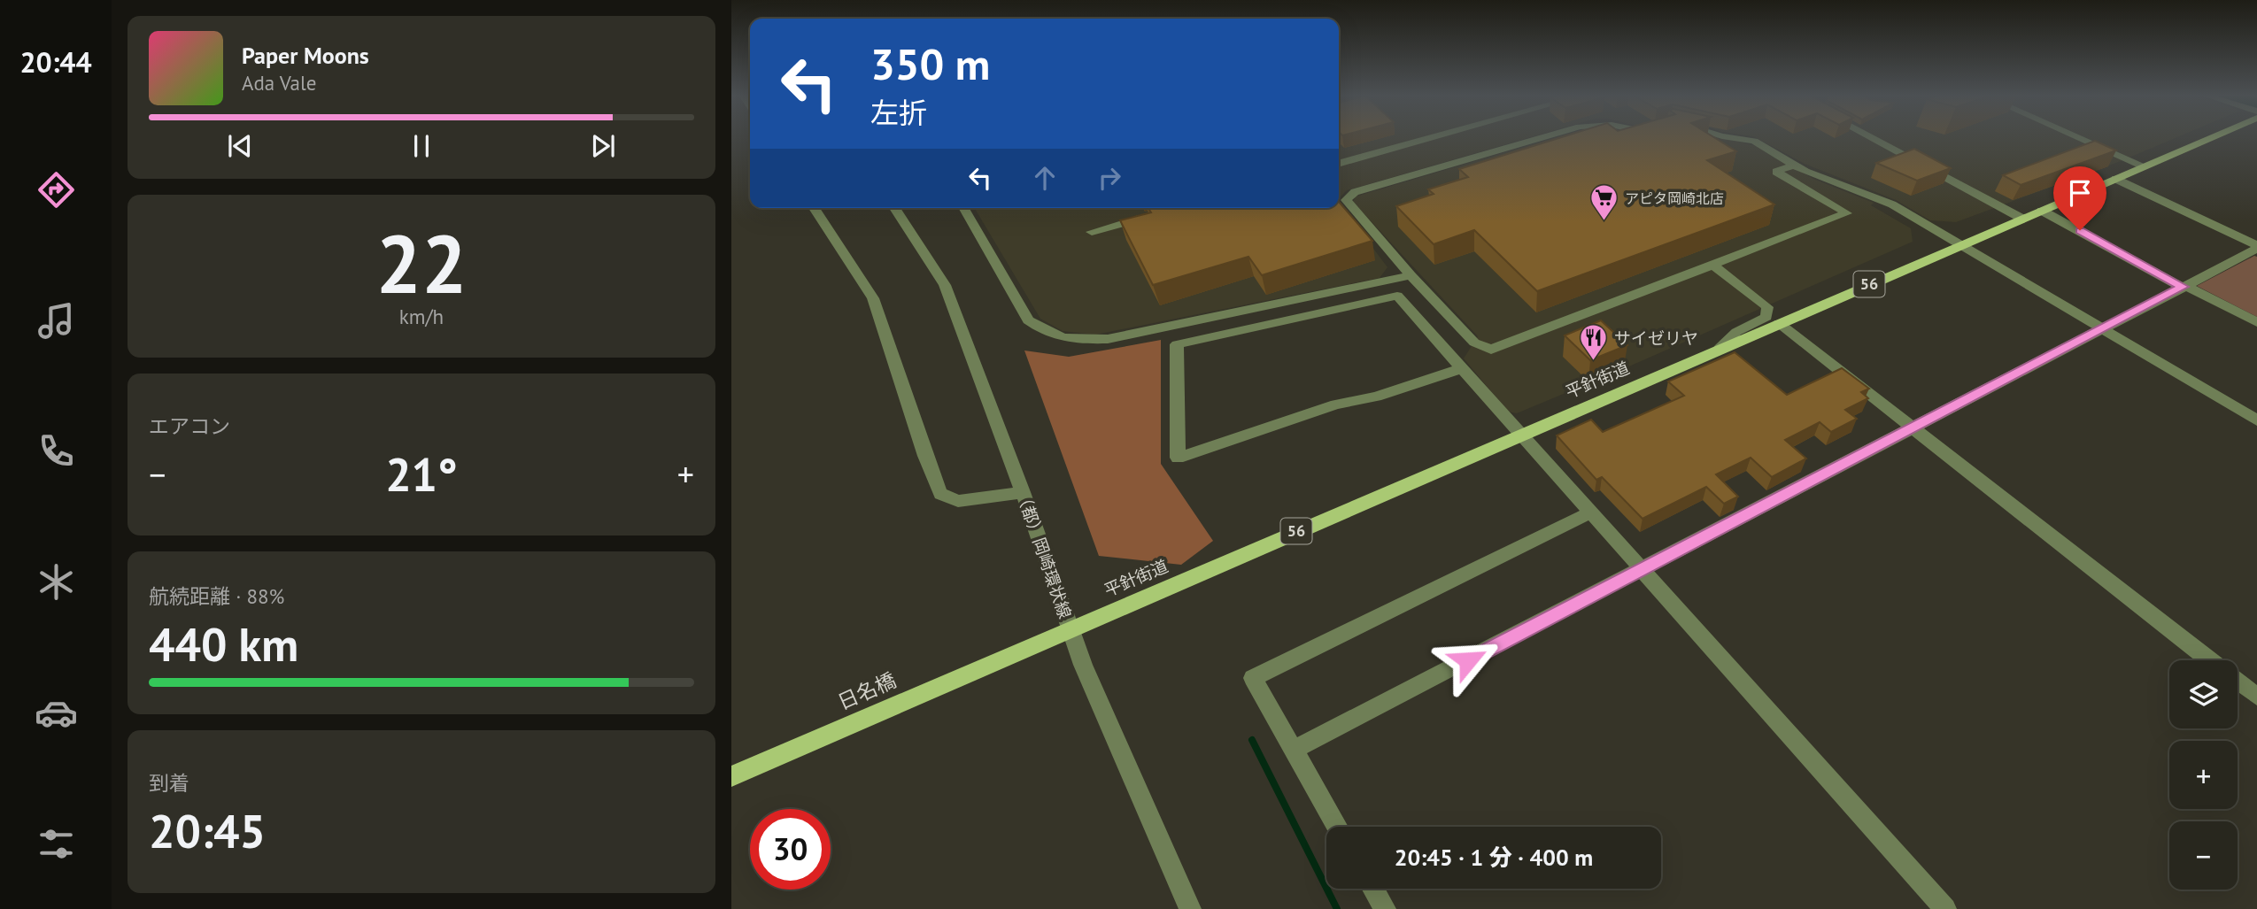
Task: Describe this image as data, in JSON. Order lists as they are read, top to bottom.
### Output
{
  "streets": {
    "main road": ["56", "平針街道", "日名橋"],
    "street": ["（都）岡崎環状線"]
  },
  "crossings": [
    ["平針街道", "（都）岡崎環状線"],
    ["平針街道", "日名橋"]
  ],
  "places": {
    "supermarket": ["アピタ岡崎北店"],
    "restaurant": ["サイゼリヤ"]
  },
  "page": {
    "tabs": "20:44",
    "turn": ["350 m", "左折"],
    "song": ["Paper Moons", "Ada Vale"],
    "tile": [
      ["22", "km/h"],
      "エアコン",
      ["航続距離 · 88%", "440 km"],
      ["到着", "20:45"]
    ],
    "heat": ["−", "21°", "+"],
    "map_buttons": ["+", "−"],
    "limit": "30",
    "trip": "20:45 · 1 分 · 400 m"
  }
}
